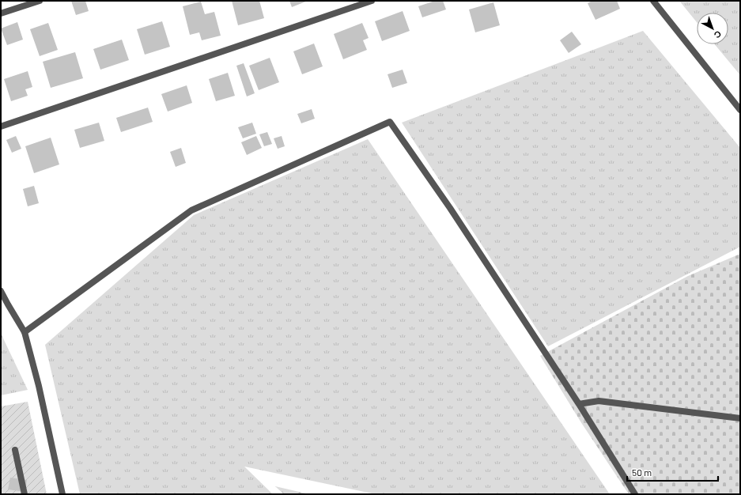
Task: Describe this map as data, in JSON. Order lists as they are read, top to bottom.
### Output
{
  "scale_bar": "50 m",
  "north": "bottom right"
}
